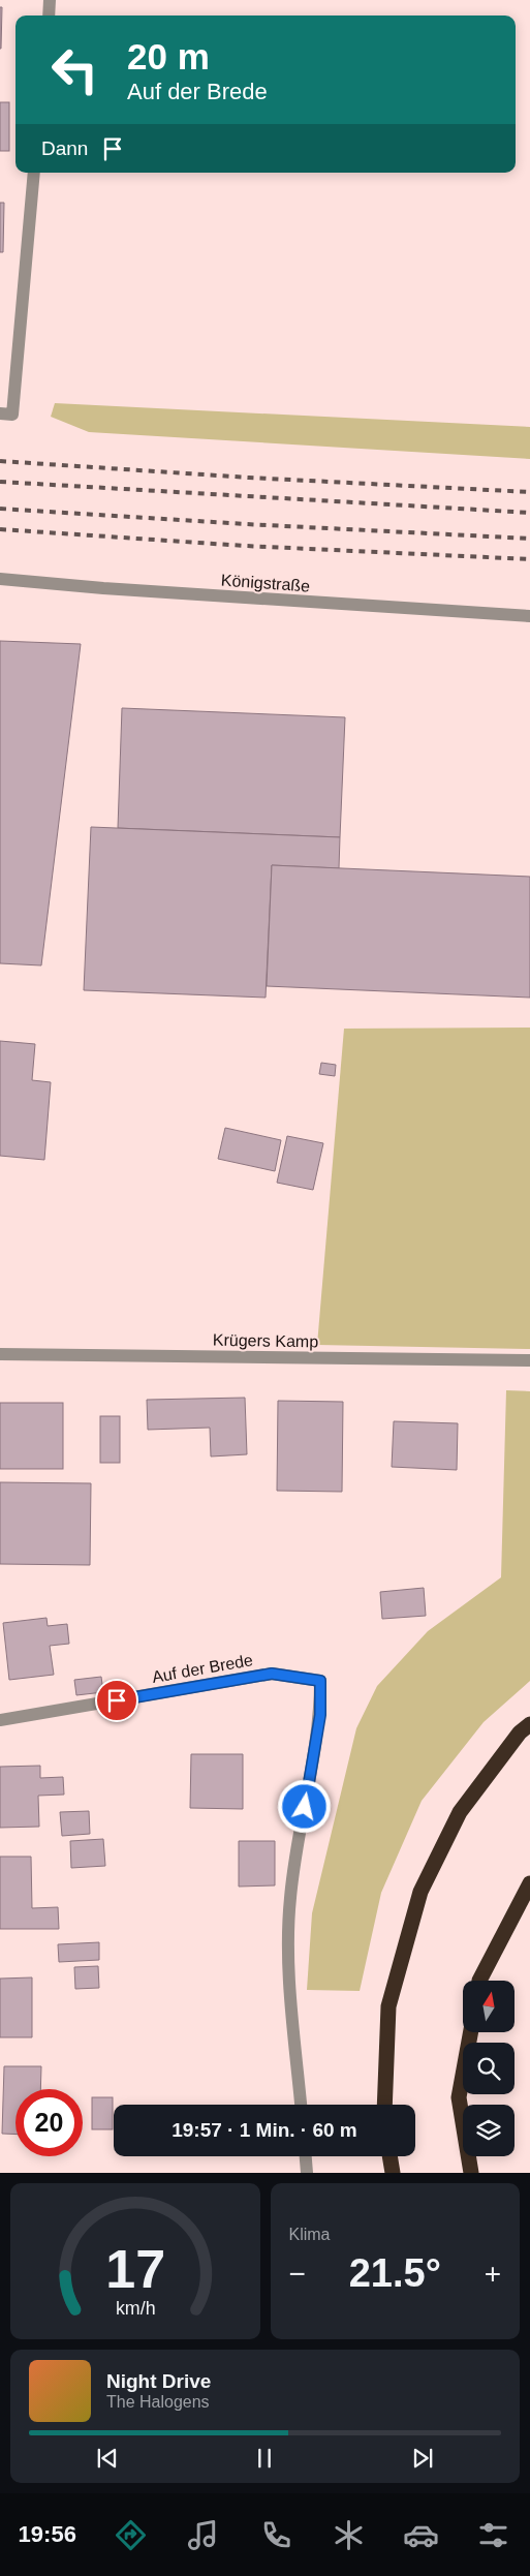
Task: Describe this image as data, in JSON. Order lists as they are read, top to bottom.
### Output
{
  "streets": {
    "street": ["Königstraße", "Krügers Kamp", "Auf der Brede"]
  },
  "north": "top",
  "page": {
    "turn": ["20 m", "Auf der Brede"],
    "then": "Dann",
    "limit": "20",
    "trip": "19:57 · 1 Min. · 60 m",
    "tile": "Klima",
    "heat": ["−", "21.5°", "+"],
    "song": ["Night Drive", "The Halogens"],
    "tabs": "19:56",
    "gauge": ["17", "km/h"]
  }
}
